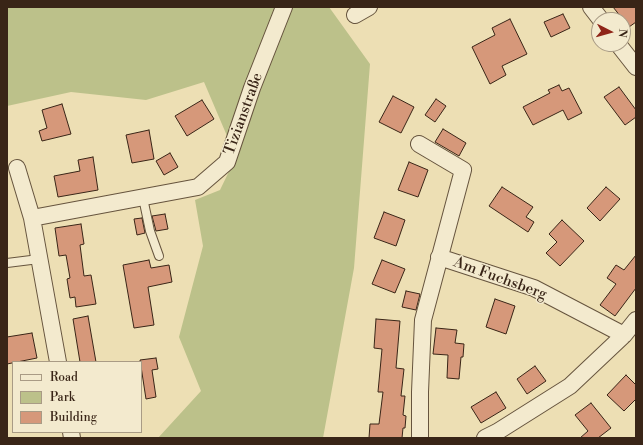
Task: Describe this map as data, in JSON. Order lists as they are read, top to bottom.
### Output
{
  "streets": {
    "street": ["Tizianstraße", "Am Fuchsberg"]
  },
  "legend": ["Road", "Park", "Building"],
  "north": "right"
}
